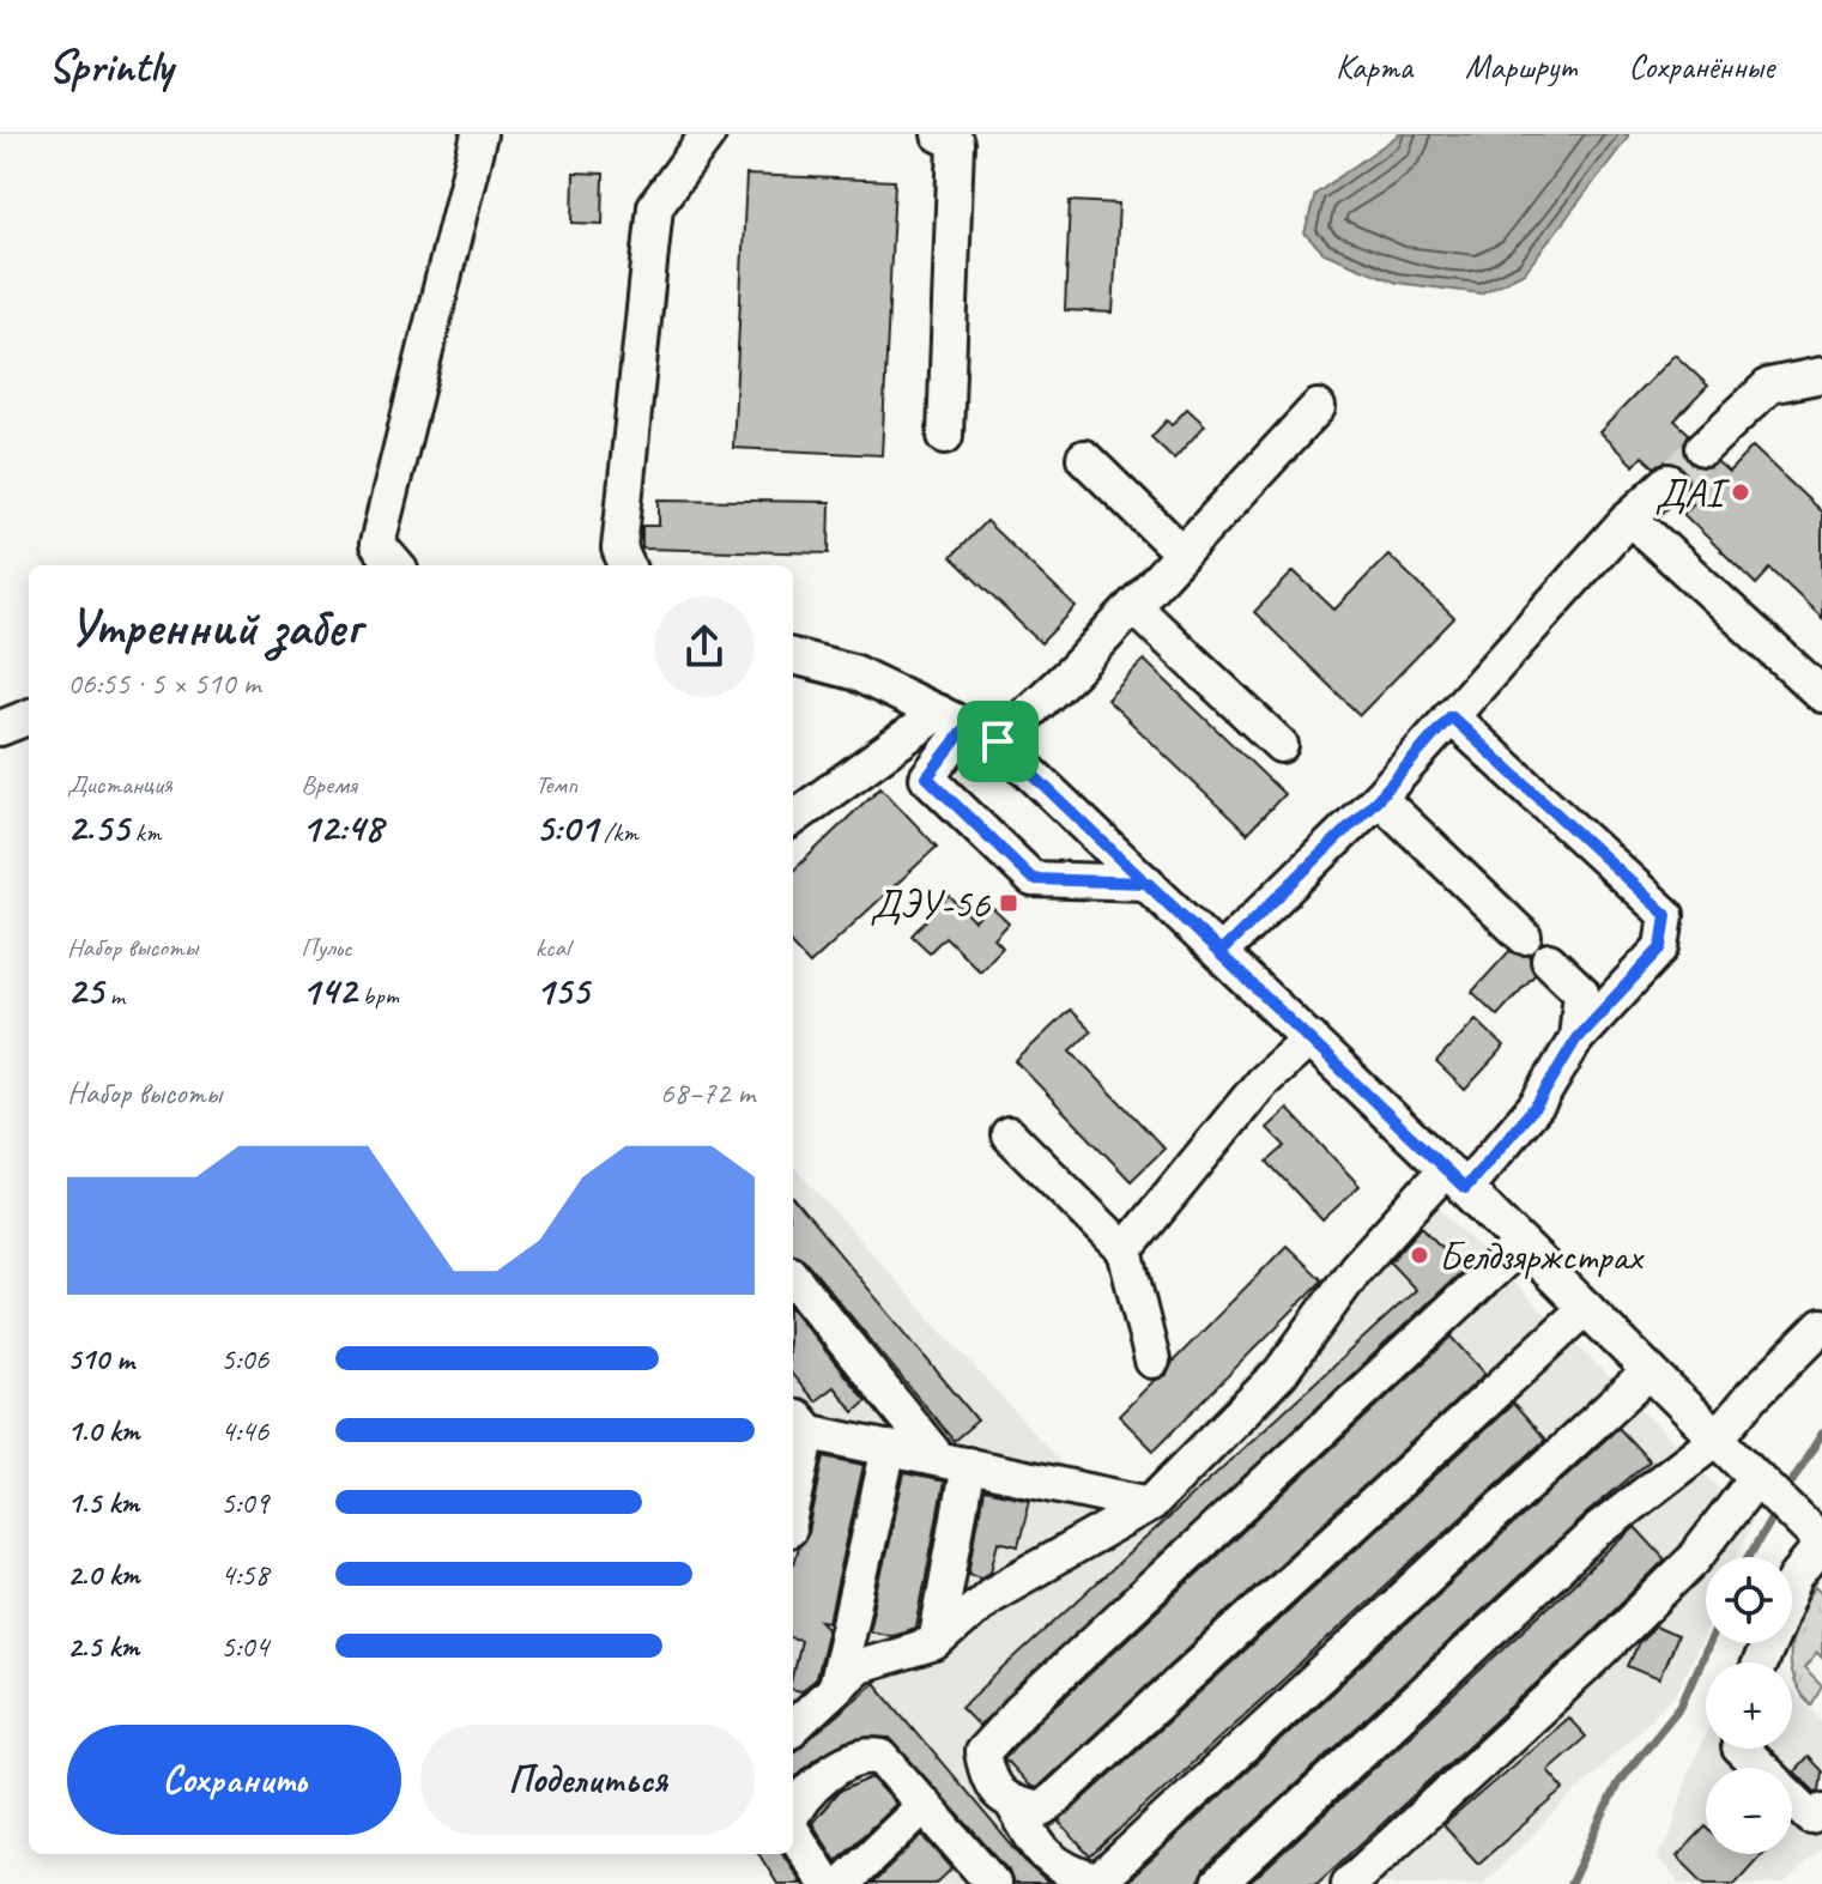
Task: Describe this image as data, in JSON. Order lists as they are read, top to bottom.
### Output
{
  "places": {
    "other": ["ДАІ", "Белдзяржстрах"],
    "transit": ["ДЭУ-56"]
  },
  "page": {
    "header": "Sprintly",
    "nav": ["Карта", "Маршрут", "Сохранённые"],
    "heading": ["Утренний забег", "06:55 · 5 × 510 m"],
    "stats": [
      ["Дистанция", "2.55 km"],
      ["Время", "12:48"],
      ["Темп", "5:01 /km"],
      ["Набор высоты", "25 m"],
      ["Пульс", "142 bpm"],
      ["kcal", "155"]
    ],
    "chart": ["Набор высоты", "68–72 m"],
    "list": [
      {
        "name": "510 m",
        "note": "5:06"
      },
      {
        "name": "1.0 km",
        "note": "4:46"
      },
      {
        "name": "1.5 km",
        "note": "5:09"
      },
      {
        "name": "2.0 km",
        "note": "4:58"
      },
      {
        "name": "2.5 km",
        "note": "5:04"
      }
    ],
    "map_buttons": ["+", "−"],
    "buttons": ["Сохранить", "Поделиться"]
  }
}
